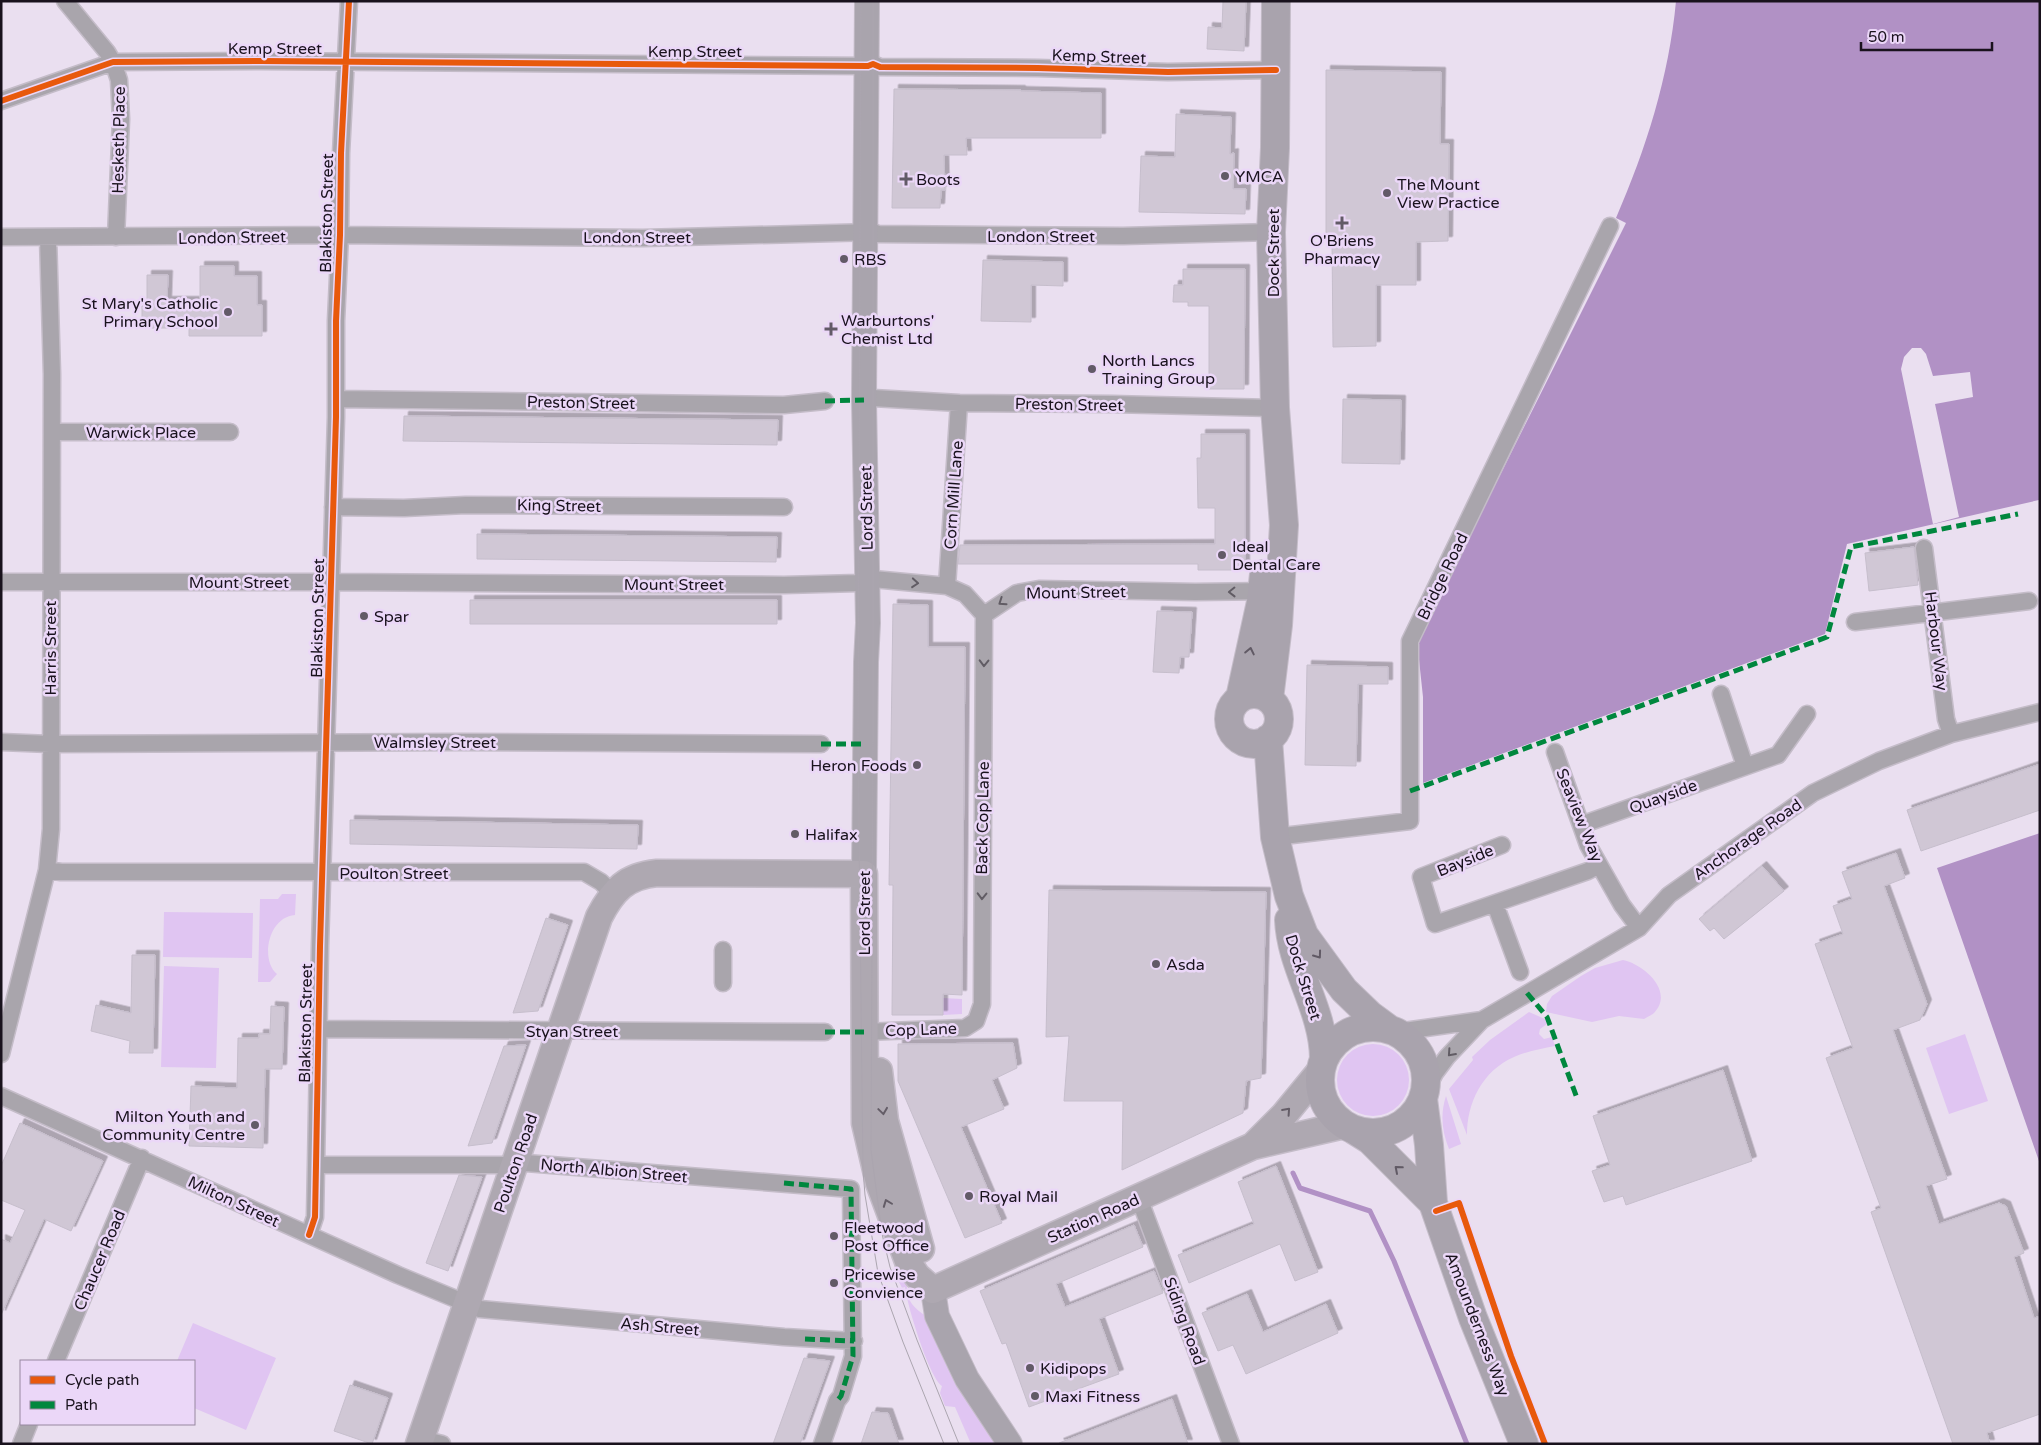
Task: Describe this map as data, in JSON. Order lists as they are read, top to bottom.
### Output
{
  "streets": {
    "highway": ["Dock Street", "Amounderness Way"],
    "main road": ["Lord Street", "Poulton Road", "Station Road"],
    "street": [
      "Kemp Street",
      "Hesketh Place",
      "Blakiston Street",
      "London Street",
      "Preston Street",
      "Warwick Place",
      "Corn Mill Lane",
      "King Street",
      "Bridge Road",
      "Mount Street",
      "Harbour Way",
      "Harris Street",
      "Walmsley Street",
      "Quayside",
      "Seaview Way",
      "Back Cop Lane",
      "Anchorage Road",
      "Bayside",
      "Poulton Street",
      "Cop Lane",
      "Styan Street",
      "North Albion Street",
      "Milton Street",
      "Chaucer Road",
      "Siding Road",
      "Ash Street"
    ]
  },
  "crossings": [
    ["Kemp Street", "Hesketh Place"],
    ["Kemp Street", "Blakiston Street"],
    ["Kemp Street", "Dock Street"],
    ["Kemp Street", "Lord Street"],
    ["Hesketh Place", "London Street"],
    ["Blakiston Street", "London Street"],
    ["Blakiston Street", "Preston Street"],
    ["Blakiston Street", "King Street"],
    ["Blakiston Street", "Mount Street"],
    ["Blakiston Street", "Walmsley Street"],
    ["Blakiston Street", "Poulton Street"],
    ["Blakiston Street", "Styan Street"],
    ["Blakiston Street", "North Albion Street"],
    ["Blakiston Street", "Milton Street"],
    ["London Street", "Dock Street"],
    ["London Street", "Lord Street"],
    ["London Street", "Harris Street"],
    ["Dock Street", "Preston Street"],
    ["Dock Street", "Bridge Road"],
    ["Dock Street", "Mount Street"],
    ["Dock Street", "Anchorage Road"],
    ["Dock Street", "Station Road"],
    ["Dock Street", "Amounderness Way"],
    ["Preston Street", "Corn Mill Lane"],
    ["Preston Street", "Lord Street"],
    ["Warwick Place", "Harris Street"],
    ["Corn Mill Lane", "Mount Street"],
    ["Lord Street", "Mount Street"],
    ["Lord Street", "Cop Lane"],
    ["Lord Street", "Station Road"],
    ["Mount Street", "Harris Street"],
    ["Mount Street", "Back Cop Lane"],
    ["Harbour Way", "Anchorage Road"],
    ["Harris Street", "Walmsley Street"],
    ["Harris Street", "Poulton Street"],
    ["Quayside", "Seaview Way"],
    ["Seaview Way", "Anchorage Road"],
    ["Seaview Way", "Bayside"],
    ["Back Cop Lane", "Cop Lane"],
    ["Anchorage Road", "Station Road"],
    ["Anchorage Road", "Amounderness Way"],
    ["Poulton Street", "Poulton Road"],
    ["Styan Street", "Poulton Road"],
    ["Poulton Road", "North Albion Street"],
    ["Poulton Road", "Milton Street"],
    ["Poulton Road", "Ash Street"],
    ["North Albion Street", "Ash Street"],
    ["Milton Street", "Chaucer Road"],
    ["Milton Street", "Ash Street"],
    ["Station Road", "Siding Road"],
    ["Station Road", "Amounderness Way"]
  ],
  "one_way": ["Back Cop Lane"],
  "places": {
    "other": [
      "YMCA",
      "The Mount View Practice",
      "RBS",
      "St Mary's Catholic Primary School",
      "North Lancs Training Group",
      "Ideal Dental Care",
      "Spar",
      "Heron Foods",
      "Halifax",
      "Asda",
      "Milton Youth and Community Centre",
      "Royal Mail",
      "Fleetwood Post Office",
      "Pricewise Convience",
      "Kidipops",
      "Maxi Fitness"
    ],
    "health": ["Boots", "O'Briens Pharmacy", "Warburtons' Chemist Ltd"]
  },
  "legend": ["Cycle path", "Path"],
  "scale_bar": "50 m"
}
